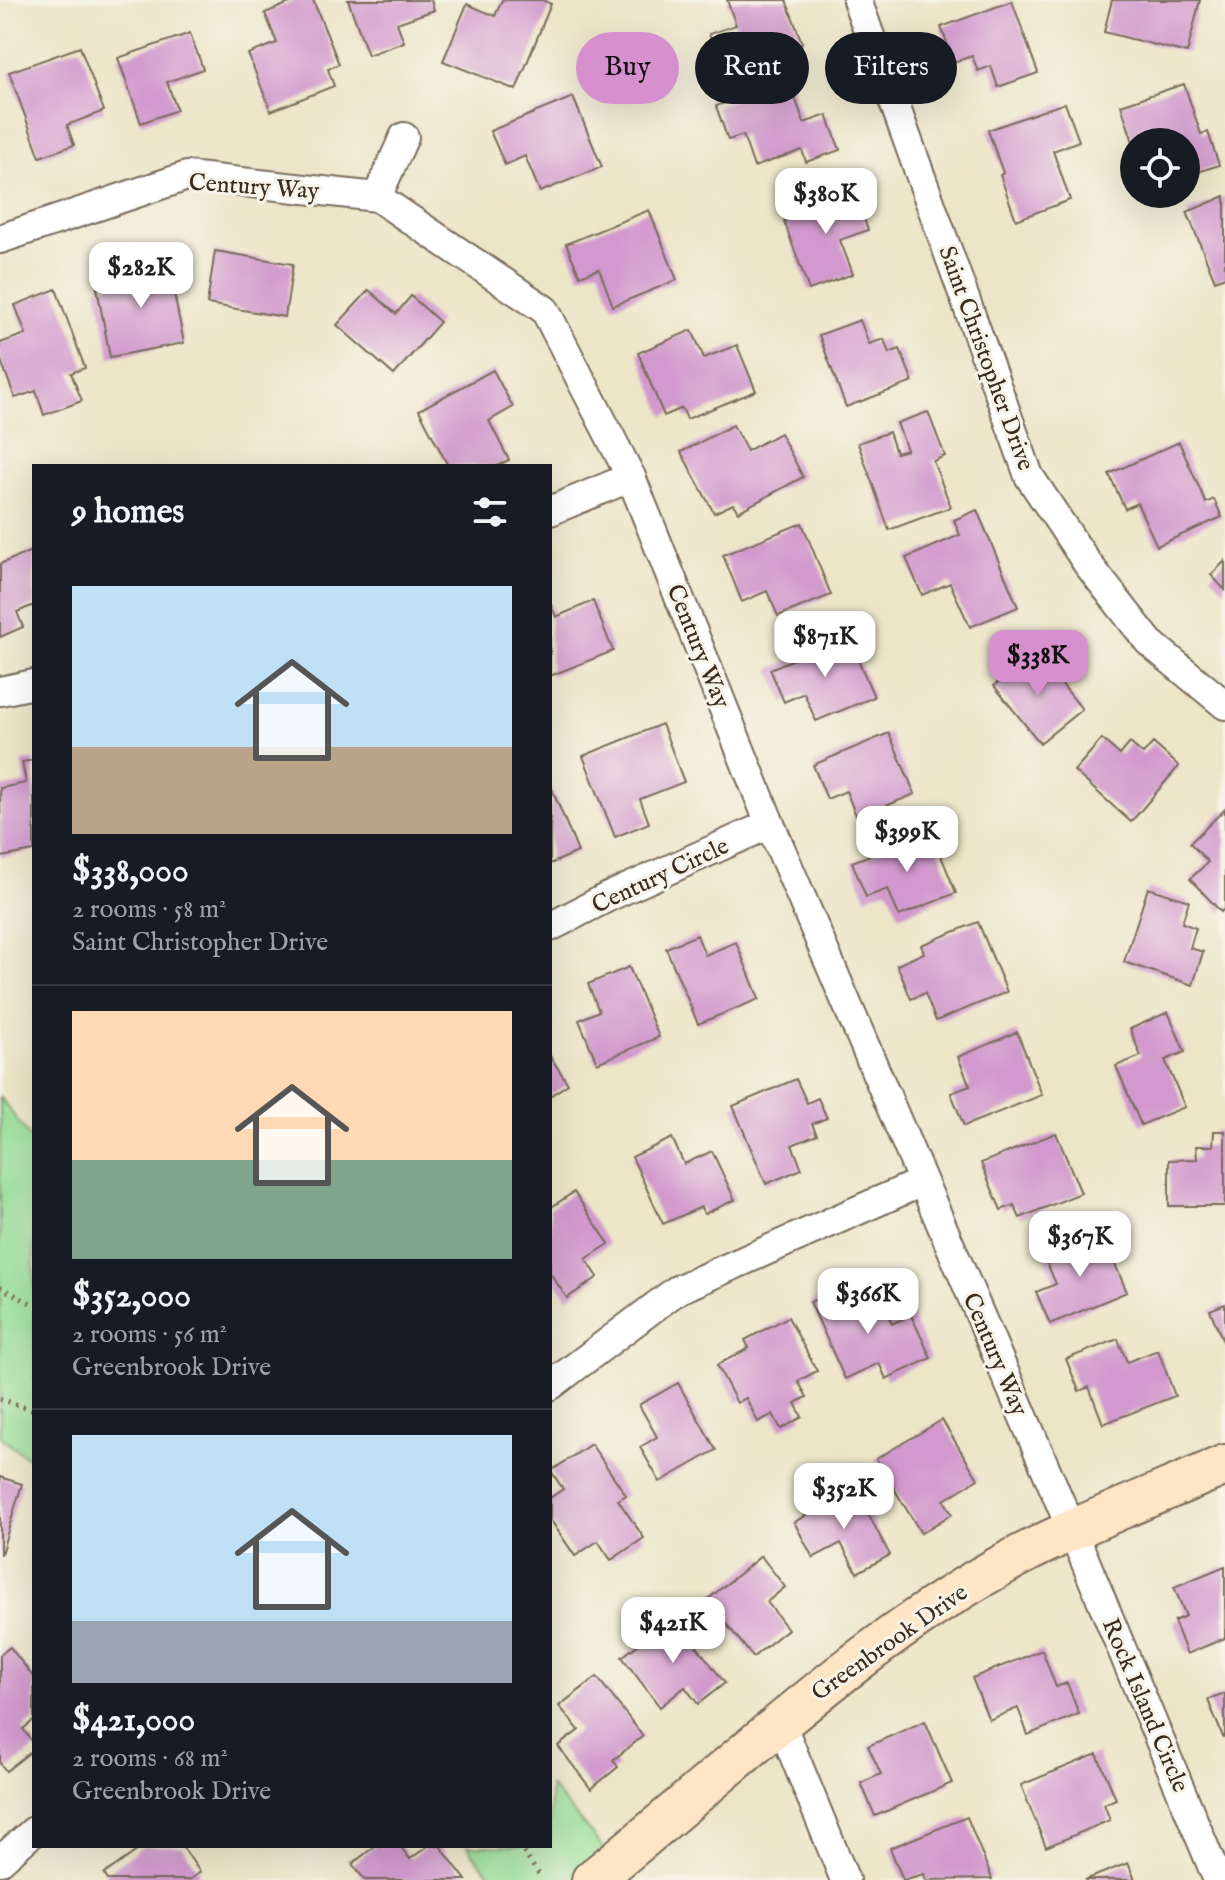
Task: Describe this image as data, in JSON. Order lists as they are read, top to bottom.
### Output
{
  "streets": {
    "street": [
      "Century Way",
      "Saint Christopher Drive",
      "Century Circle",
      "Greenbrook Drive",
      "Rock Island Circle"
    ]
  },
  "crossings": [
    ["Century Way", "Century Circle"],
    ["Century Way", "Greenbrook Drive"],
    ["Century Way", "Rock Island Circle"],
    ["Greenbrook Drive", "Rock Island Circle"]
  ],
  "page": {
    "chip": ["Buy", "Rent", "Filters"],
    "price": [
      "$380K",
      "$282K",
      "$871K",
      "$338K",
      "$399K",
      "$367K",
      "$366K",
      "$352K",
      "$421K"
    ],
    "heading": "9 homes",
    "list": [
      {
        "name": "$338,000",
        "note": "2 rooms · 58 m² · Saint Christopher Drive"
      },
      {
        "name": "$352,000",
        "note": "2 rooms · 56 m² · Greenbrook Drive"
      },
      {
        "name": "$421,000",
        "note": "2 rooms · 68 m² · Greenbrook Drive"
      }
    ]
  }
}
